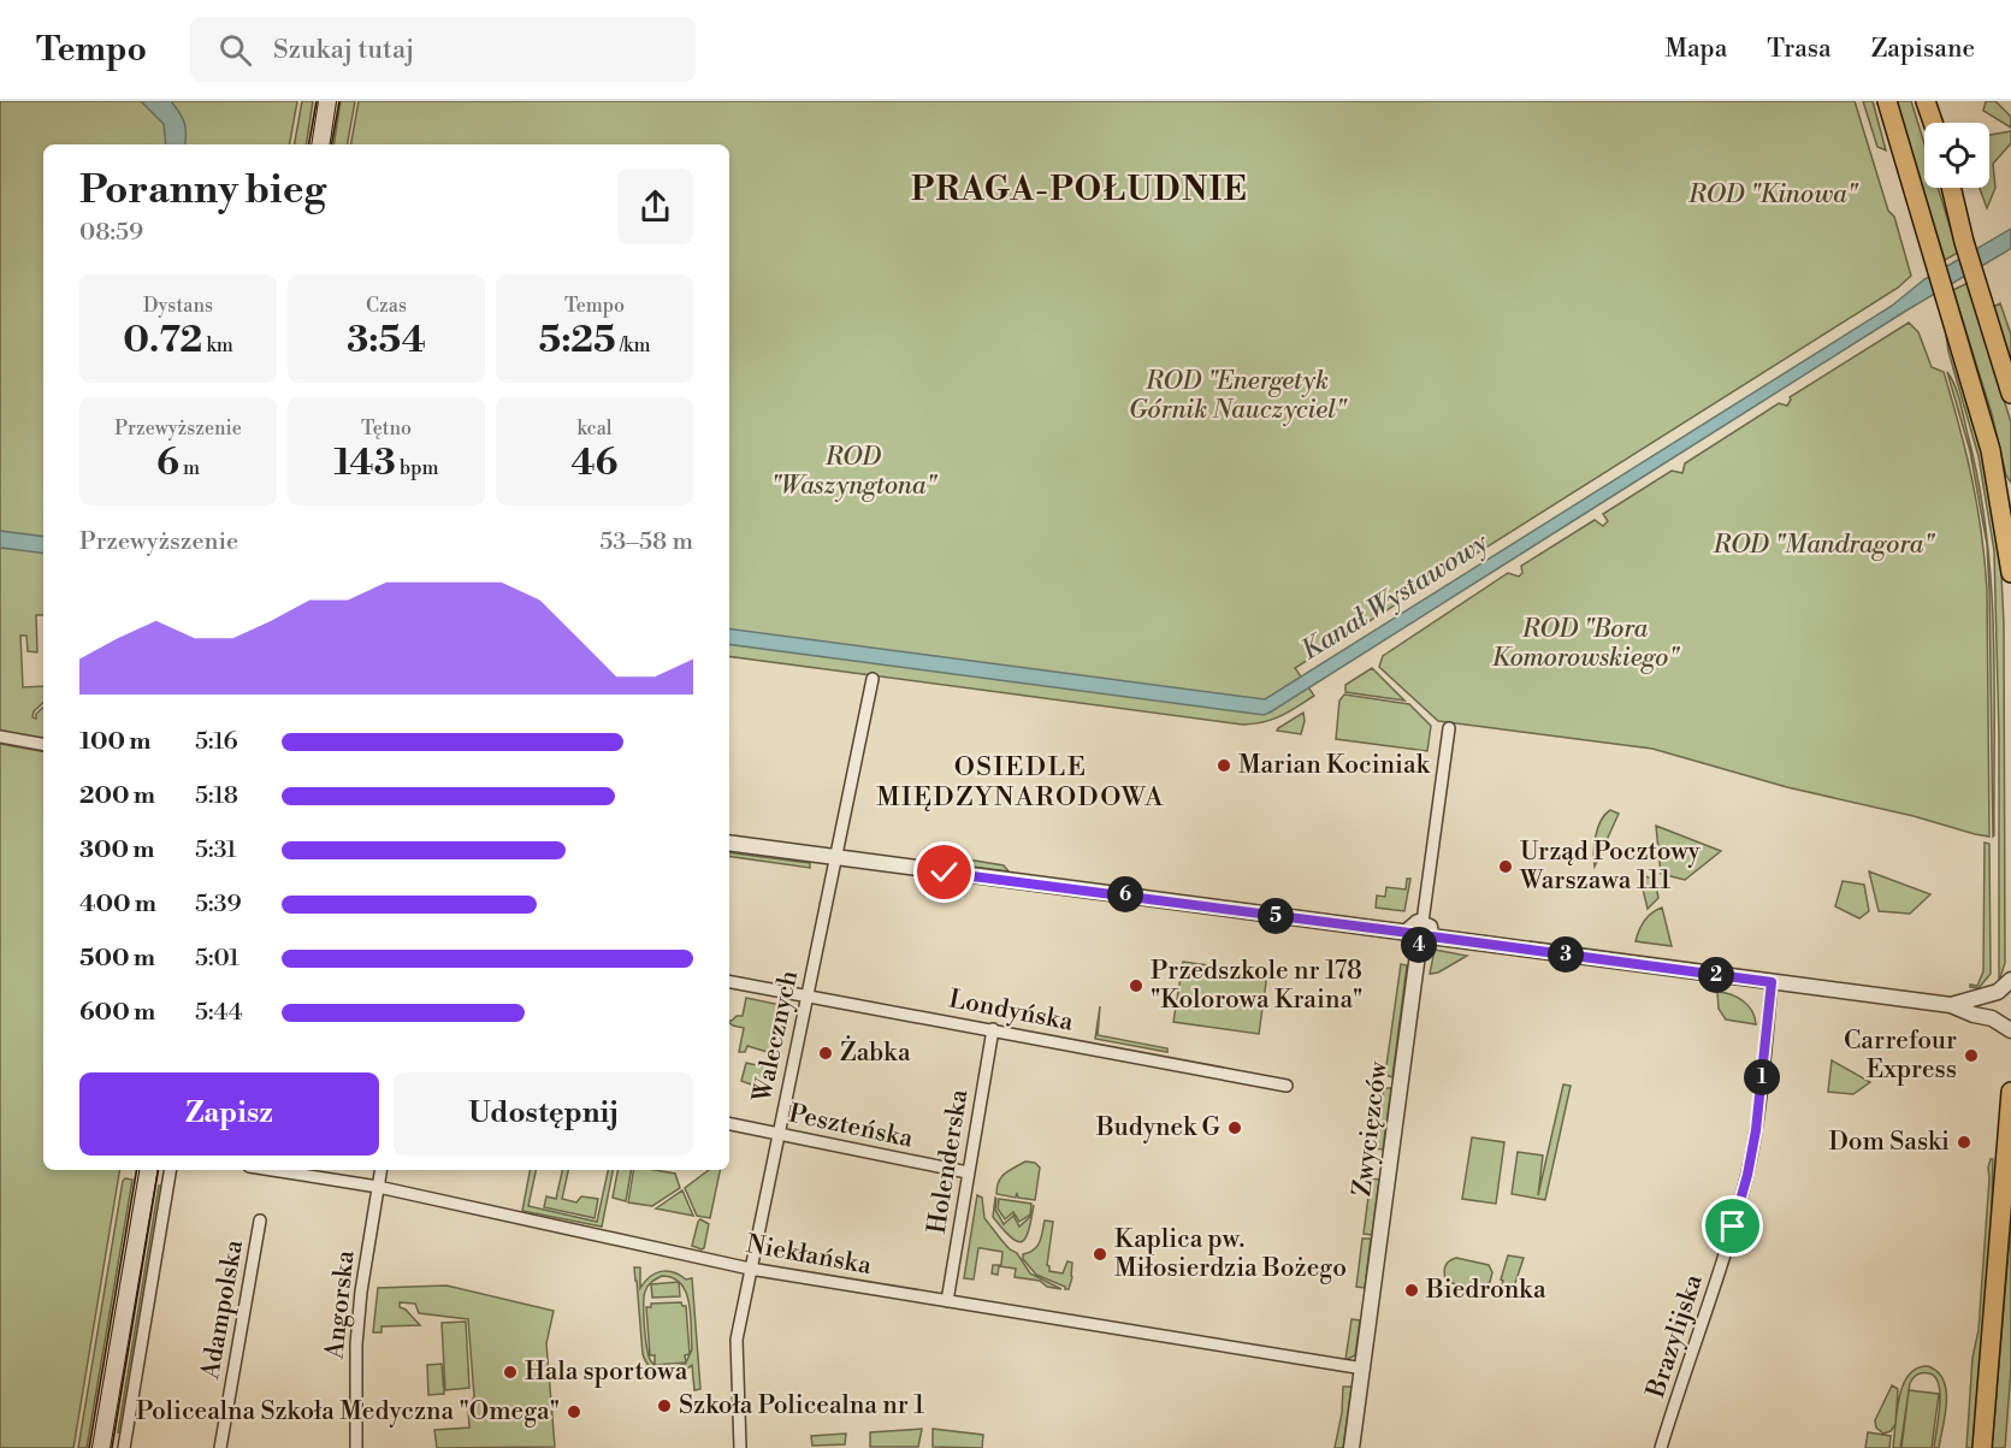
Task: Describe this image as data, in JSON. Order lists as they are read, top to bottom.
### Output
{
  "streets": {
    "street": [
      "Londyńska",
      "Walecznych",
      "Peszteńska",
      "Zwycięzców",
      "Holenderska",
      "Niekłańska",
      "Angorska",
      "Adampolska",
      "Brazylijska"
    ]
  },
  "crossings": [
    ["Londyńska", "Walecznych"],
    ["Londyńska", "Holenderska"],
    ["Walecznych", "Peszteńska"],
    ["Walecznych", "Niekłańska"],
    ["Peszteńska", "Holenderska"],
    ["Zwycięzców", "Niekłańska"],
    ["Holenderska", "Niekłańska"],
    ["Niekłańska", "Angorska"]
  ],
  "districts": ["PRAGA-POŁUDNIE", "OSIEDLE MIĘDZYNARODOWA"],
  "water": ["Kanał Wystawowy"],
  "parks": [
    "ROD \"Kinowa\"",
    "ROD \"Energetyk Górnik Nauczyciel\"",
    "ROD \"Waszyngtona\"",
    "ROD \"Mandragora\"",
    "ROD \"Bora Komorowskiego\""
  ],
  "places": [
    "Marian Kociniak",
    "Urząd Pocztowy Warszawa 111",
    "Przedszkole nr 178 \"Kolorowa Kraina\"",
    "Żabka",
    "Carrefour Express",
    "Budynek G",
    "Dom Saski",
    "Kaplica pw. Miłosierdzia Bożego",
    "Biedronka",
    "Hala sportowa",
    "Szkoła Policealna nr 1",
    "Policealna Szkoła Medyczna \"Omega\""
  ],
  "page": {
    "header": "Tempo",
    "search": "Szukaj tutaj",
    "nav": ["Mapa", "Trasa", "Zapisane"],
    "heading": ["Poranny bieg", "08:59"],
    "stats": [
      ["Dystans", "0.72 km"],
      ["Czas", "3:54"],
      ["Tempo", "5:25 /km"],
      ["Przewyższenie", "6 m"],
      ["Tętno", "143 bpm"],
      ["kcal", "46"]
    ],
    "chart": ["Przewyższenie", "53–58 m"],
    "list": [
      {
        "name": "100 m",
        "note": "5:16"
      },
      {
        "name": "200 m",
        "note": "5:18"
      },
      {
        "name": "300 m",
        "note": "5:31"
      },
      {
        "name": "400 m",
        "note": "5:39"
      },
      {
        "name": "500 m",
        "note": "5:01"
      },
      {
        "name": "600 m",
        "note": "5:44"
      }
    ],
    "pins": [
      "6",
      "5",
      "4",
      "3",
      "2",
      "1"
    ],
    "buttons": ["Zapisz", "Udostępnij"]
  }
}
